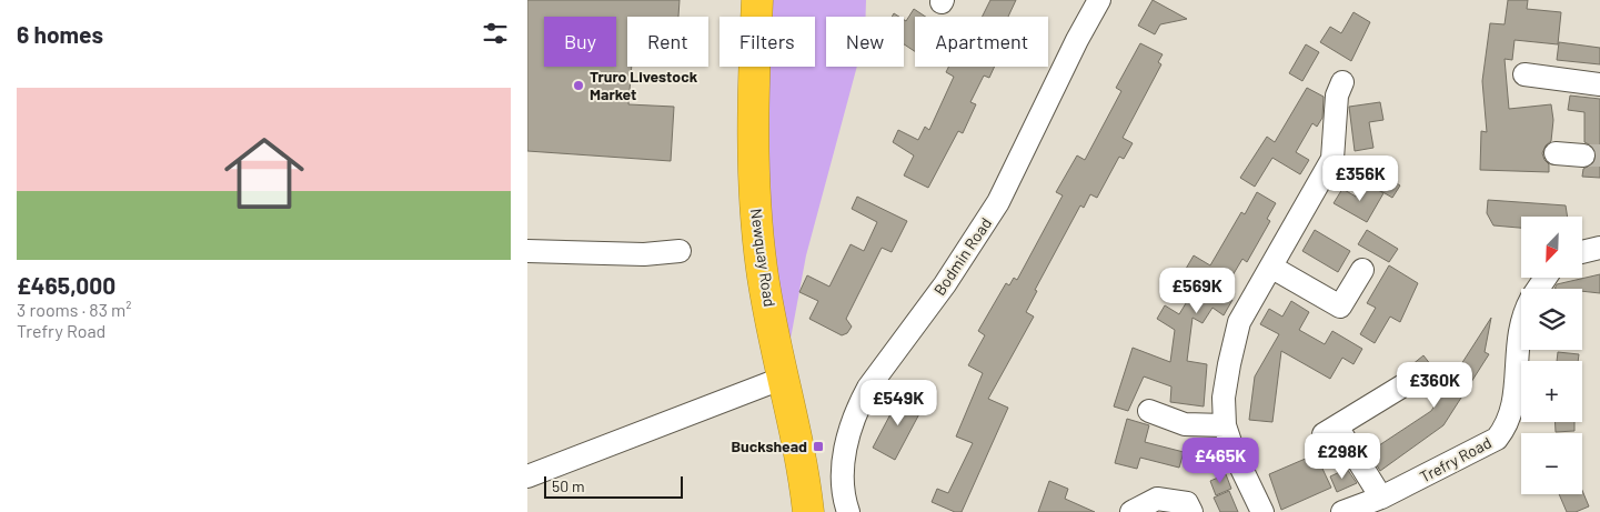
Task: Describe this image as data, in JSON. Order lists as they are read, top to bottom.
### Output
{
  "streets": {
    "highway": ["Newquay Road"],
    "street": ["Bodmin Road", "Trefry Road"]
  },
  "places": {
    "other": ["Truro Livestock Market"],
    "transit": ["Buckshead"]
  },
  "scale_bar": "50 m",
  "north": "bottom left",
  "page": {
    "heading": "6 homes",
    "chip": [
      "Buy",
      "Rent",
      "Filters",
      "New",
      "Apartment"
    ],
    "list": [
      {
        "name": "£465,000",
        "note": "3 rooms · 83 m² · Trefry Road"
      }
    ],
    "price": [
      "£356K",
      "£569K",
      "£360K",
      "£549K",
      "£298K",
      "£465K"
    ],
    "map_buttons": ["+", "−"],
    "scale": "50 m"
  }
}
